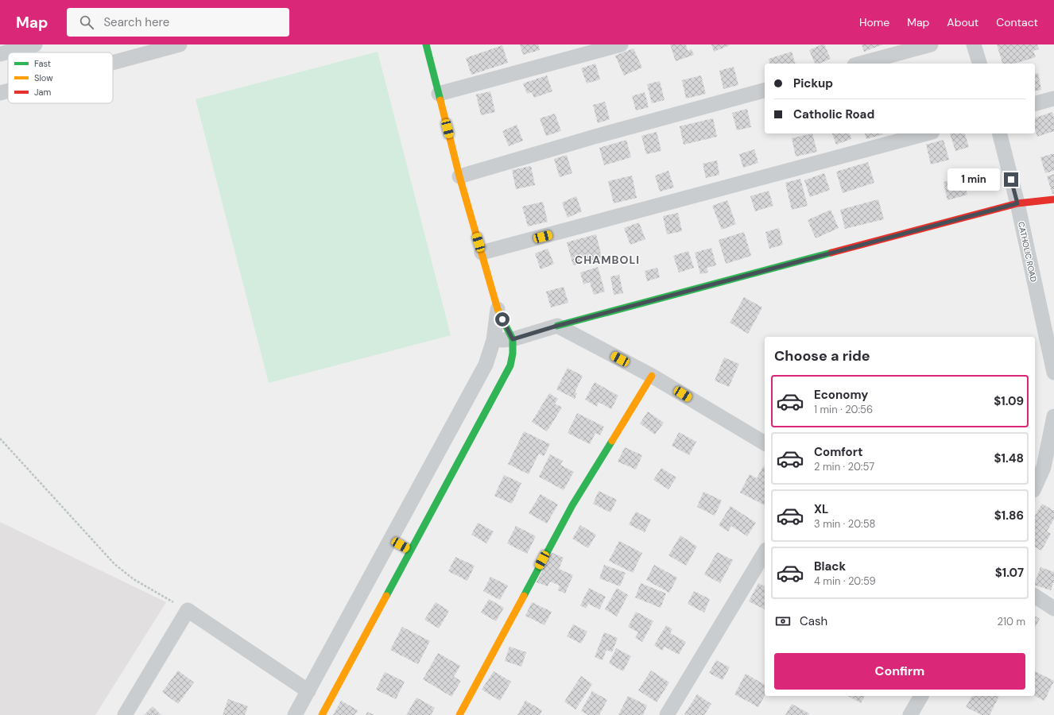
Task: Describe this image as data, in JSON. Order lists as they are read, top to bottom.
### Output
{
  "streets": {
    "street": ["CATHOLIC ROAD"]
  },
  "districts": ["CHAMBOLI"],
  "legend": ["Fast", "Slow", "Jam"],
  "page": {
    "header": "Map",
    "search": "Search here",
    "nav": [
      "Home",
      "Map",
      "About",
      "Contact"
    ],
    "banner": ["Pickup", "Catholic Road"],
    "bubble": "1 min",
    "heading": "Choose a ride",
    "list": [
      {
        "name": "Economy",
        "note": "1 min · 20:56",
        "value": "$1.09"
      },
      {
        "name": "Comfort",
        "note": "2 min · 20:57",
        "value": "$1.48"
      },
      {
        "name": "XL",
        "note": "3 min · 20:58",
        "value": "$1.86"
      },
      {
        "name": "Black",
        "note": "4 min · 20:59",
        "value": "$1.07"
      }
    ],
    "pay": ["Cash", "210 m"],
    "buttons": "Confirm"
  }
}
